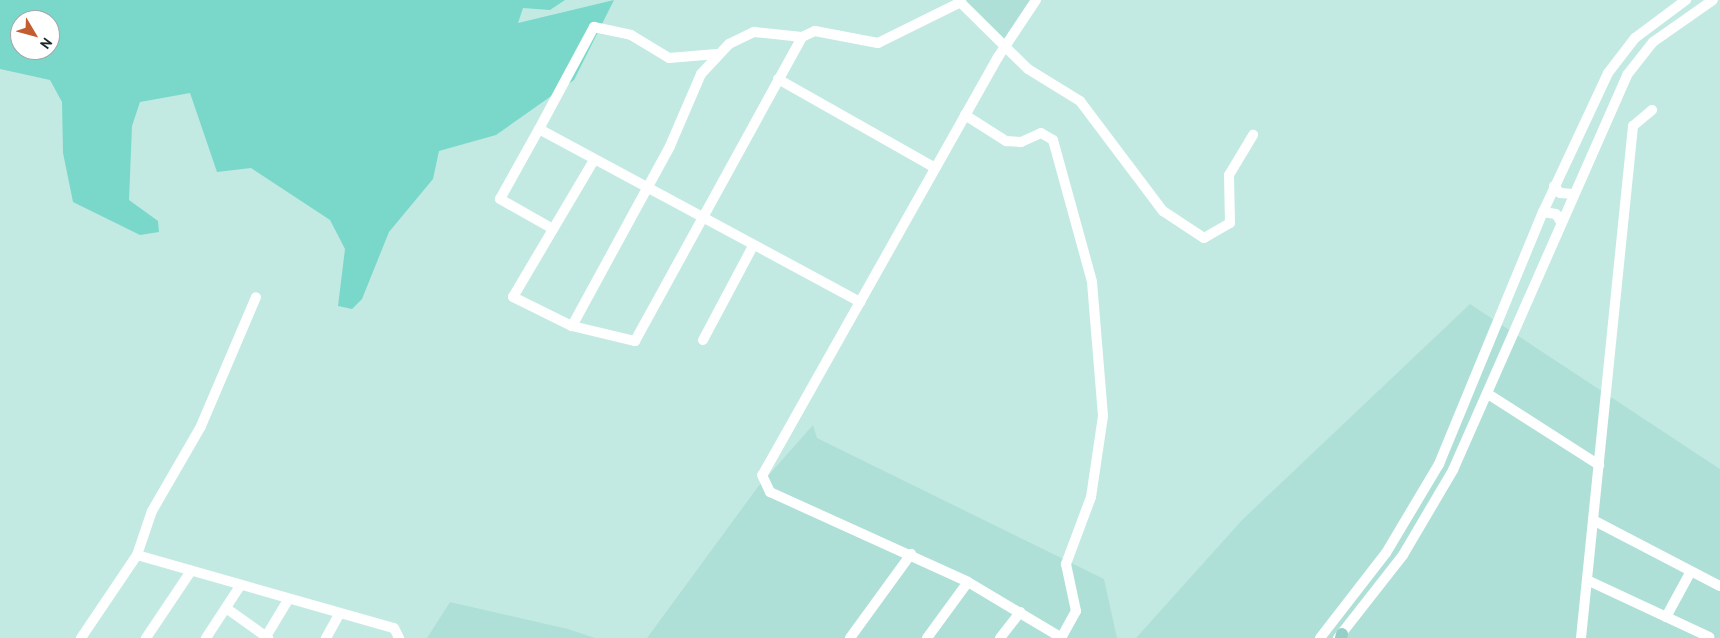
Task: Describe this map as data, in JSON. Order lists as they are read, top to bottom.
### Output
{
  "north": "bottom right"
}
